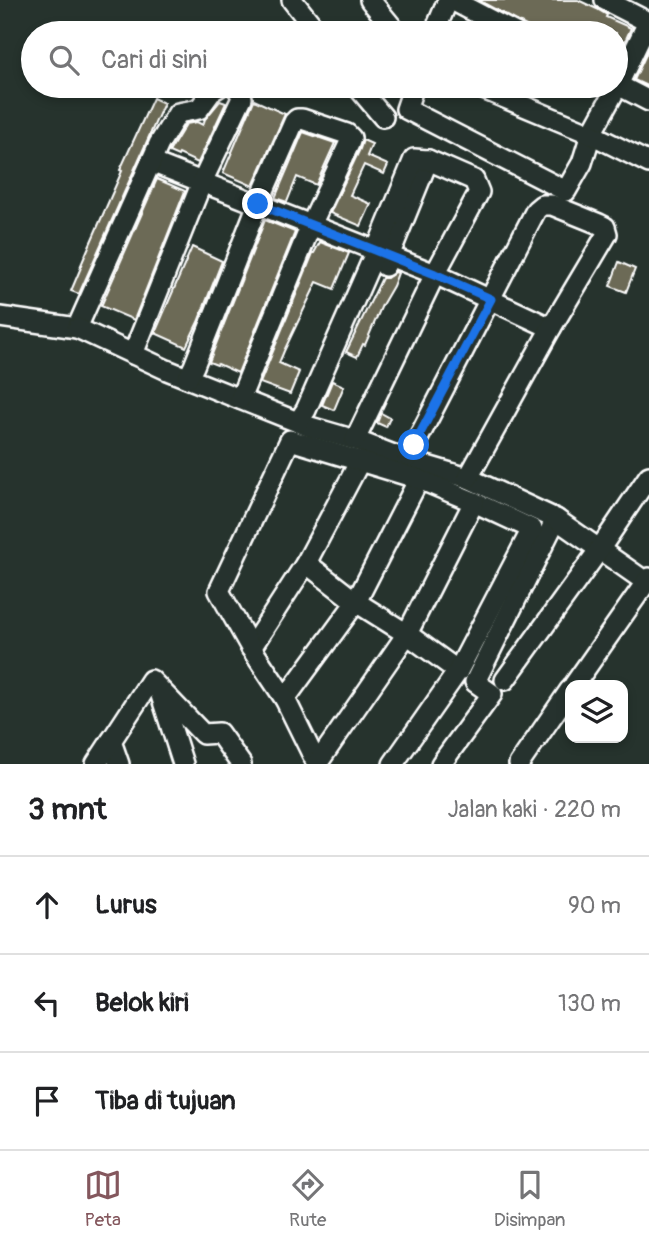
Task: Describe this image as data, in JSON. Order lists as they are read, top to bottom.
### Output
{
  "page": {
    "search": "Cari di sini",
    "heading": ["3 mnt", "Jalan kaki · 220 m"],
    "list": [
      ["Lurus", "90 m"],
      ["Belok kiri", "130 m"],
      "Tiba di tujuan"
    ],
    "nav": ["Peta", "Rute", "Disimpan"]
  }
}
